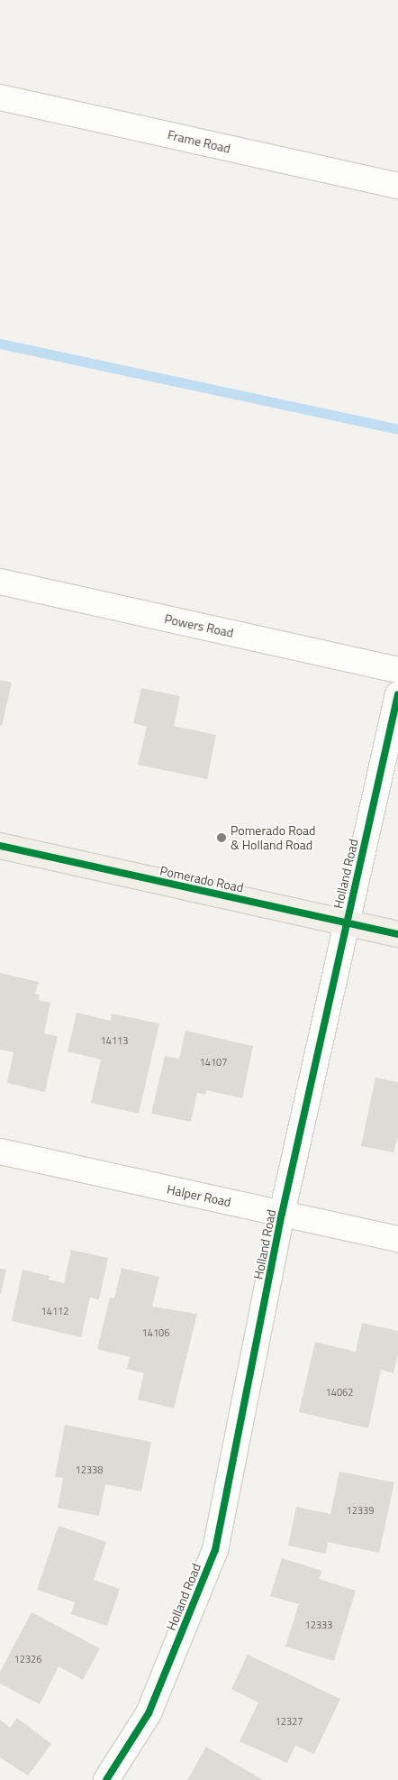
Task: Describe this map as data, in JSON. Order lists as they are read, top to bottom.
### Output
{
  "streets": {
    "main road": ["Pomerado Road"],
    "street": [
      "Frame Road",
      "Powers Road",
      "Holland Road",
      "Halper Road"
    ]
  },
  "crossings": [
    ["Holland Road", "Pomerado Road"],
    ["Holland Road", "Halper Road"]
  ],
  "places": ["Pomerado Road & Holland Road"],
  "house_numbers": [
    "14113",
    "14107",
    "14112",
    "14106",
    "14062",
    "12338",
    "12339",
    "12333",
    "12326",
    "12327"
  ]
}
